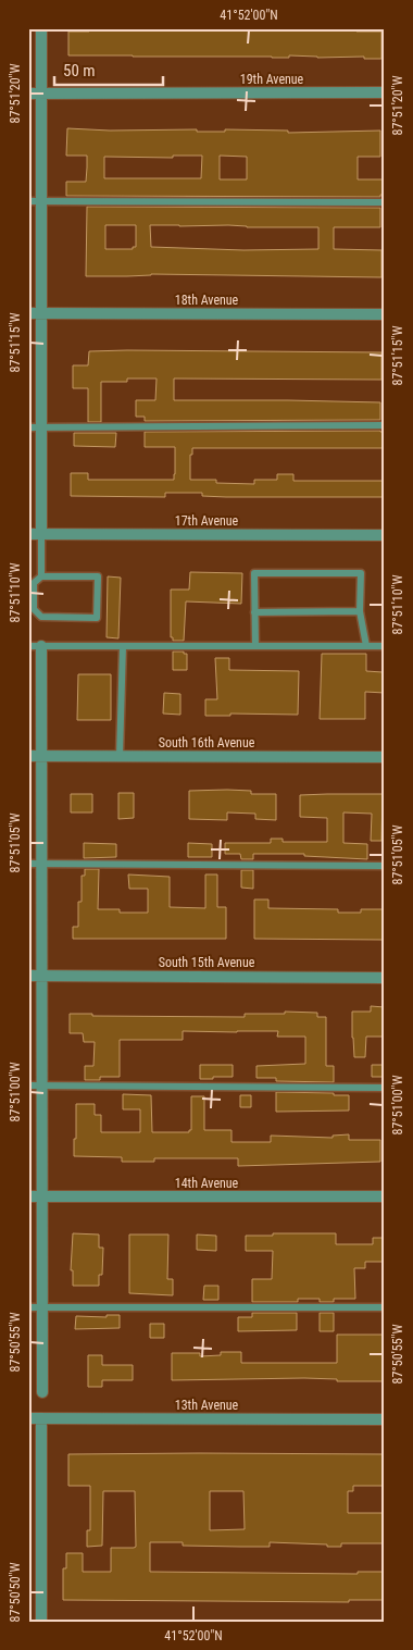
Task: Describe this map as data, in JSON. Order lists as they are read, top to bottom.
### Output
{
  "streets": {
    "street": [
      "19th Avenue",
      "18th Avenue",
      "17th Avenue",
      "South 16th Avenue",
      "South 15th Avenue",
      "14th Avenue",
      "13th Avenue"
    ]
  },
  "scale_bar": "50 m",
  "coordinates": [
    "41°52'00\"N",
    "87°51'20\"W",
    "87°51'15\"W",
    "87°51'10\"W",
    "87°51'05\"W",
    "87°51'00\"W",
    "87°50'55\"W",
    "87°50'50\"W"
  ]
}
